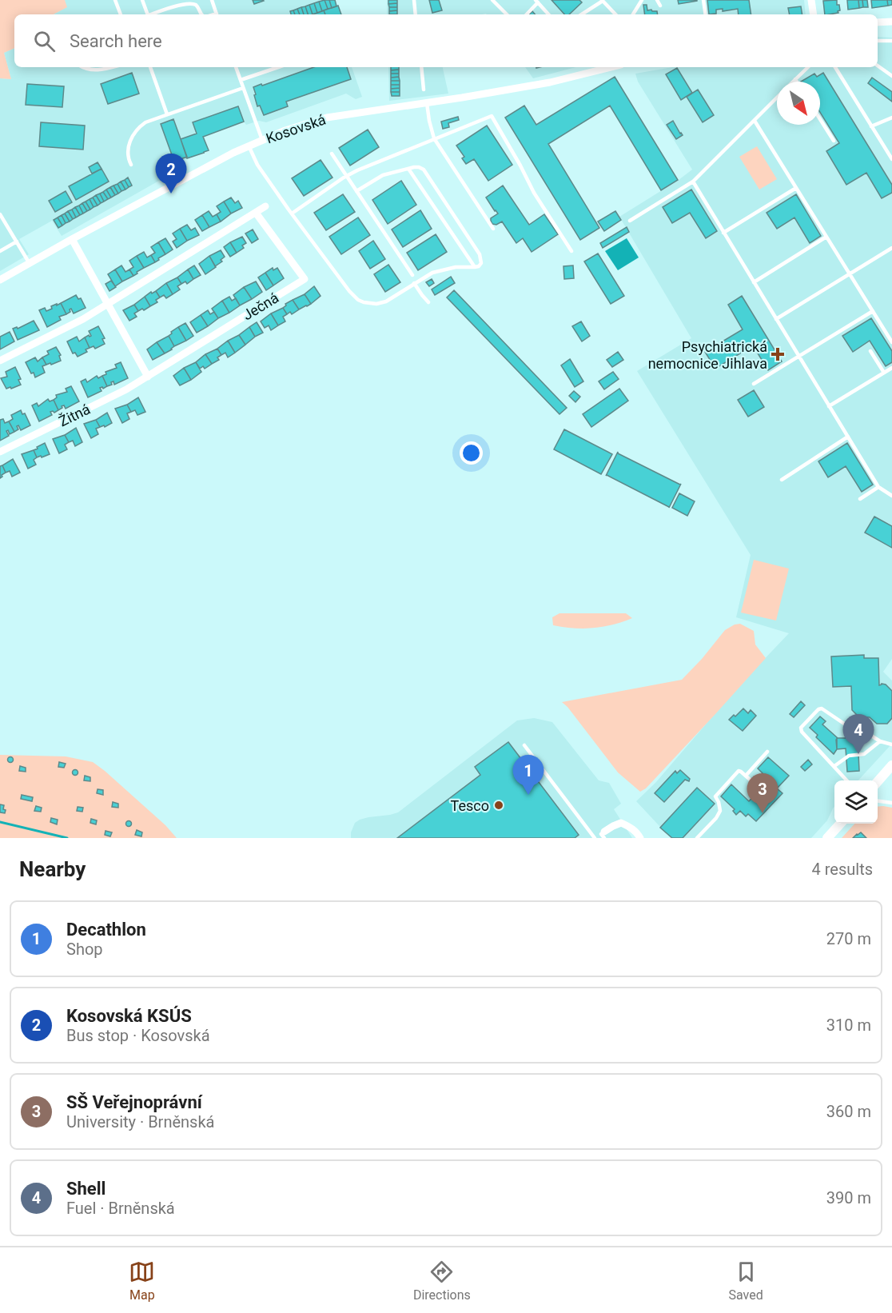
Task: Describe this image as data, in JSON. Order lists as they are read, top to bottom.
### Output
{
  "streets": {
    "street": ["Kosovská", "Ječná", "Žitná"]
  },
  "crossings": [
    ["Ječná", "Žitná"]
  ],
  "places": {
    "health": ["Psychiatrická nemocnice Jihlava"],
    "other": ["Tesco"]
  },
  "north": "bottom right",
  "page": {
    "search": "Search here",
    "pins": [
      "2",
      "4",
      "1",
      "3"
    ],
    "heading": ["Nearby", "4 results"],
    "list": [
      {
        "mark": "1",
        "name": "Decathlon",
        "note": "Shop",
        "value": "270 m"
      },
      {
        "mark": "2",
        "name": "Kosovská KSÚS",
        "note": "Bus stop · Kosovská",
        "value": "310 m"
      },
      {
        "mark": "3",
        "name": "SŠ Veřejnoprávní",
        "note": "University · Brněnská",
        "value": "360 m"
      },
      {
        "mark": "4",
        "name": "Shell",
        "note": "Fuel · Brněnská",
        "value": "390 m"
      }
    ],
    "nav": ["Map", "Directions", "Saved"]
  }
}
